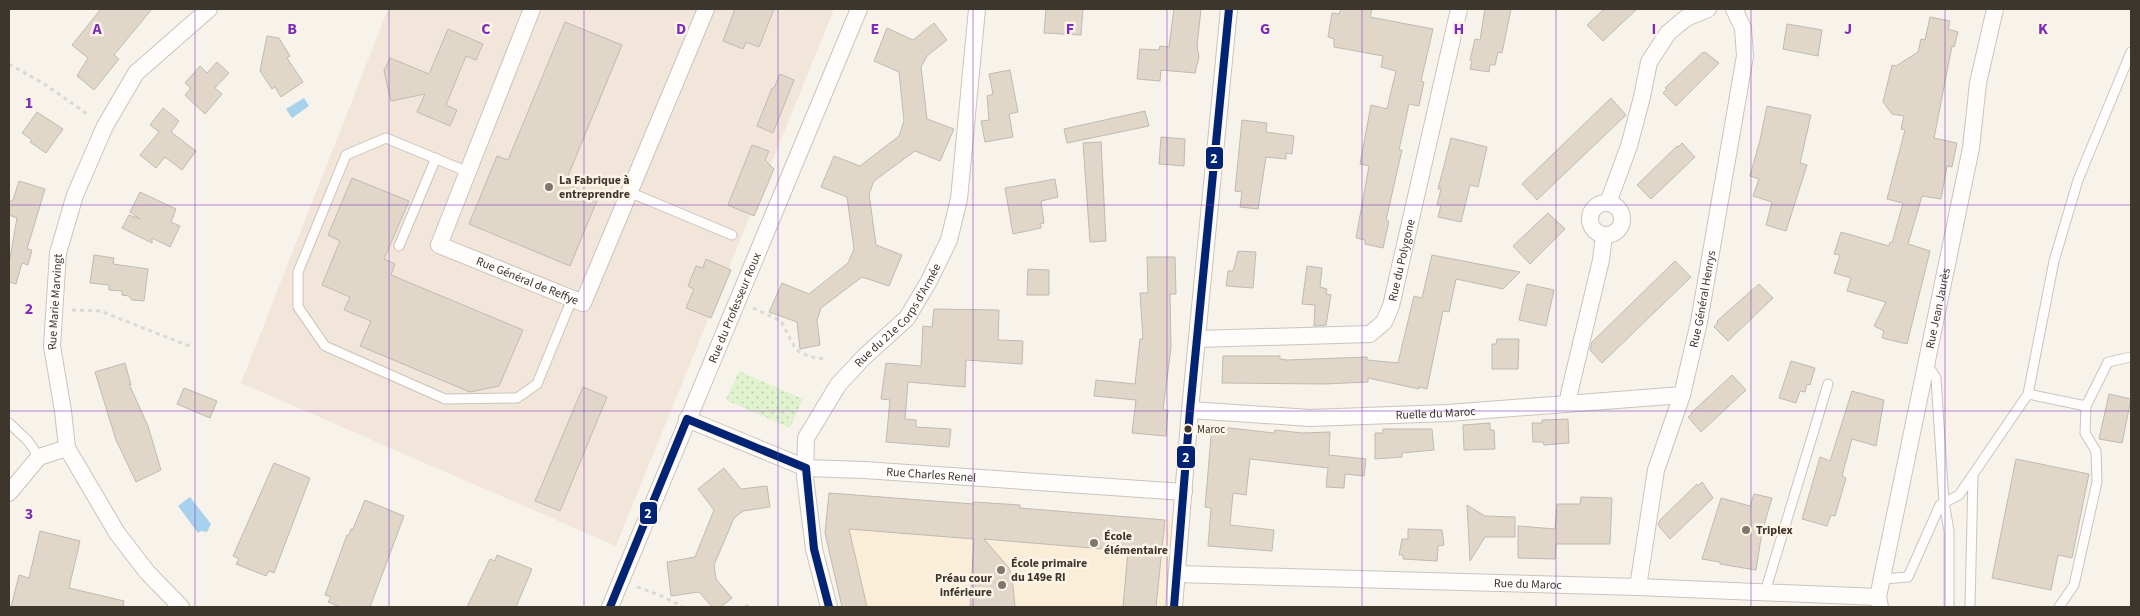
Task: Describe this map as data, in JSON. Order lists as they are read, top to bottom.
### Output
{
  "streets": {
    "street": [
      "Rue du Polygone",
      "Rue Général de Reffye",
      "Rue Général Henrys",
      "Rue Marie Marvingt",
      "Rue du Professeur Roux",
      "Rue Jean Jaurès",
      "Rue du 21e Corps d'Armée",
      "Ruelle du Maroc",
      "Rue Charles Renel",
      "Rue du Maroc"
    ]
  },
  "crossings": [
    ["Rue Général Henrys", "Ruelle du Maroc"],
    ["Rue Général Henrys", "Rue du Maroc"],
    ["Rue du Professeur Roux", "Rue Charles Renel"],
    ["Rue Jean Jaurès", "Rue du Maroc"],
    ["Rue du 21e Corps d'Armée", "Rue Charles Renel"]
  ],
  "places": [
    "La Fabrique à entreprendre",
    "Maroc",
    "Triplex",
    "École élémentaire",
    "École primaire du 149e RI",
    "Préau cour inférieure"
  ],
  "lines": ["transit line 2"],
  "grid": {
    "columns": [
      "A",
      "B",
      "C",
      "D",
      "E",
      "F",
      "G",
      "H",
      "I",
      "J",
      "K"
    ],
    "rows": ["1", "2", "3"]
  }
}
